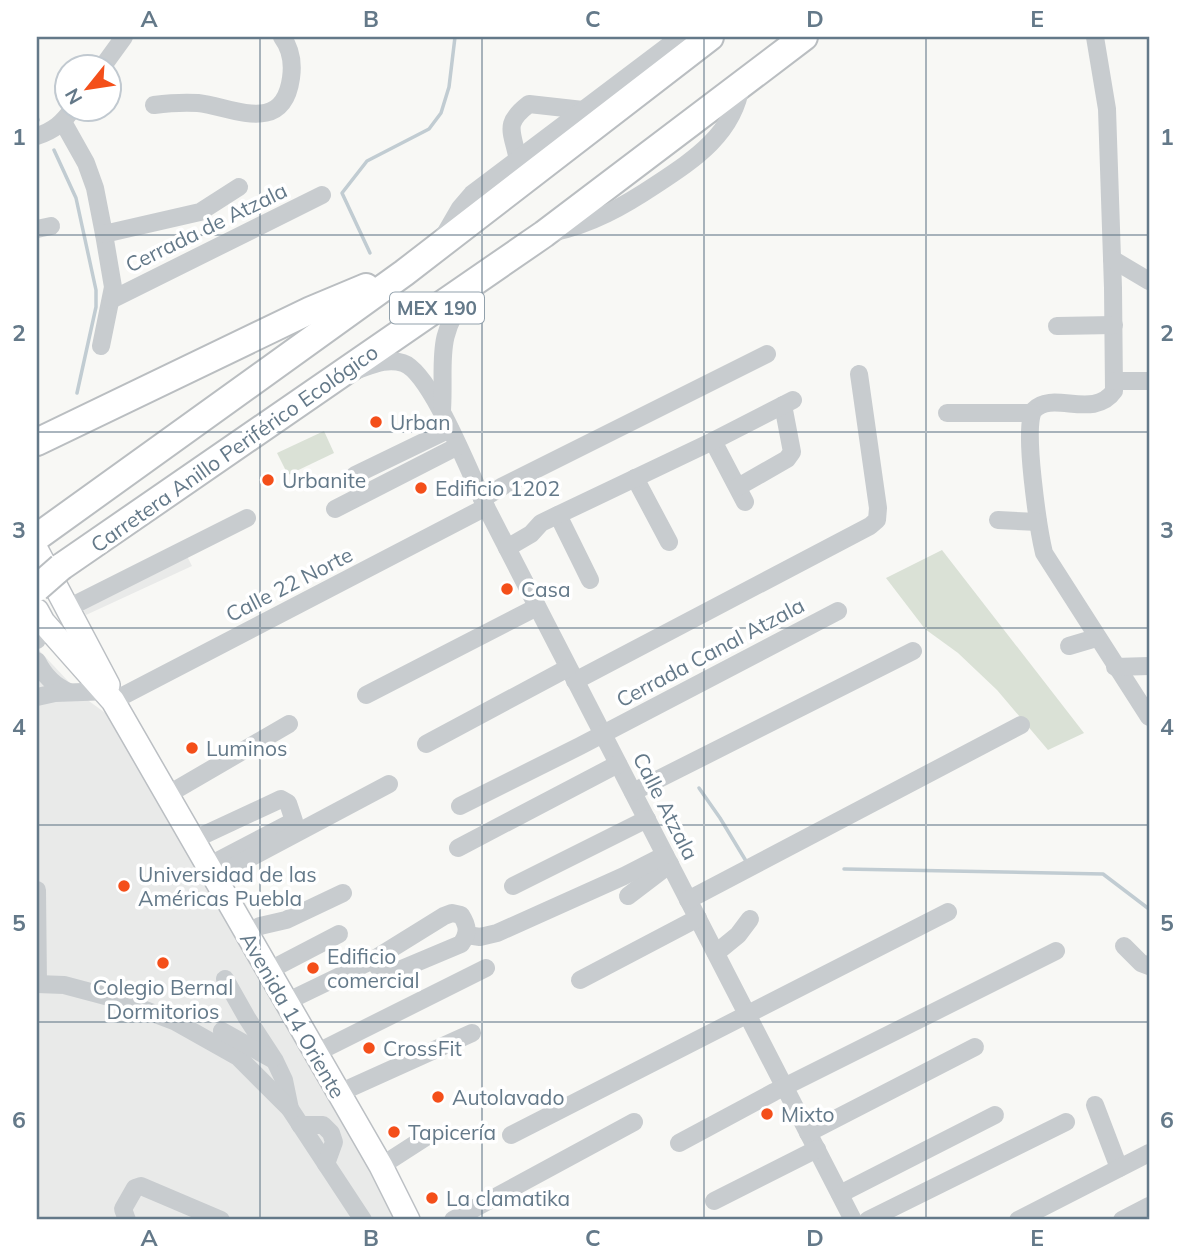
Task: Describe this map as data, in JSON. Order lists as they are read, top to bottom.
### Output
{
  "streets": {
    "highway": ["MEX 190", "Carretera Anillo Periférico Ecológico"],
    "main road": ["Avenida 14 Oriente"],
    "street": [
      "Cerrada de Atzala",
      "Calle 22 Norte",
      "Cerrada Canal Atzala",
      "Calle Atzala"
    ]
  },
  "crossings": [
    ["Carretera Anillo Periférico Ecológico", "Calle Atzala"],
    ["Carretera Anillo Periférico Ecológico", "Avenida 14 Oriente"],
    ["Calle 22 Norte", "Calle Atzala"],
    ["Calle 22 Norte", "Avenida 14 Oriente"],
    ["Cerrada Canal Atzala", "Calle Atzala"]
  ],
  "places": [
    "Urban",
    "Urbanite",
    "Edificio 1202",
    "Casa",
    "Luminos",
    "Universidad de las Américas Puebla",
    "Colegio Bernal Dormitorios",
    "Edificio comercial",
    "CrossFit",
    "Autolavado",
    "Mixto",
    "Tapicería",
    "La clamatika"
  ],
  "north": "bottom left",
  "grid": {
    "columns": [
      "A",
      "B",
      "C",
      "D",
      "E"
    ],
    "rows": [
      "1",
      "2",
      "3",
      "4",
      "5",
      "6"
    ]
  }
}
